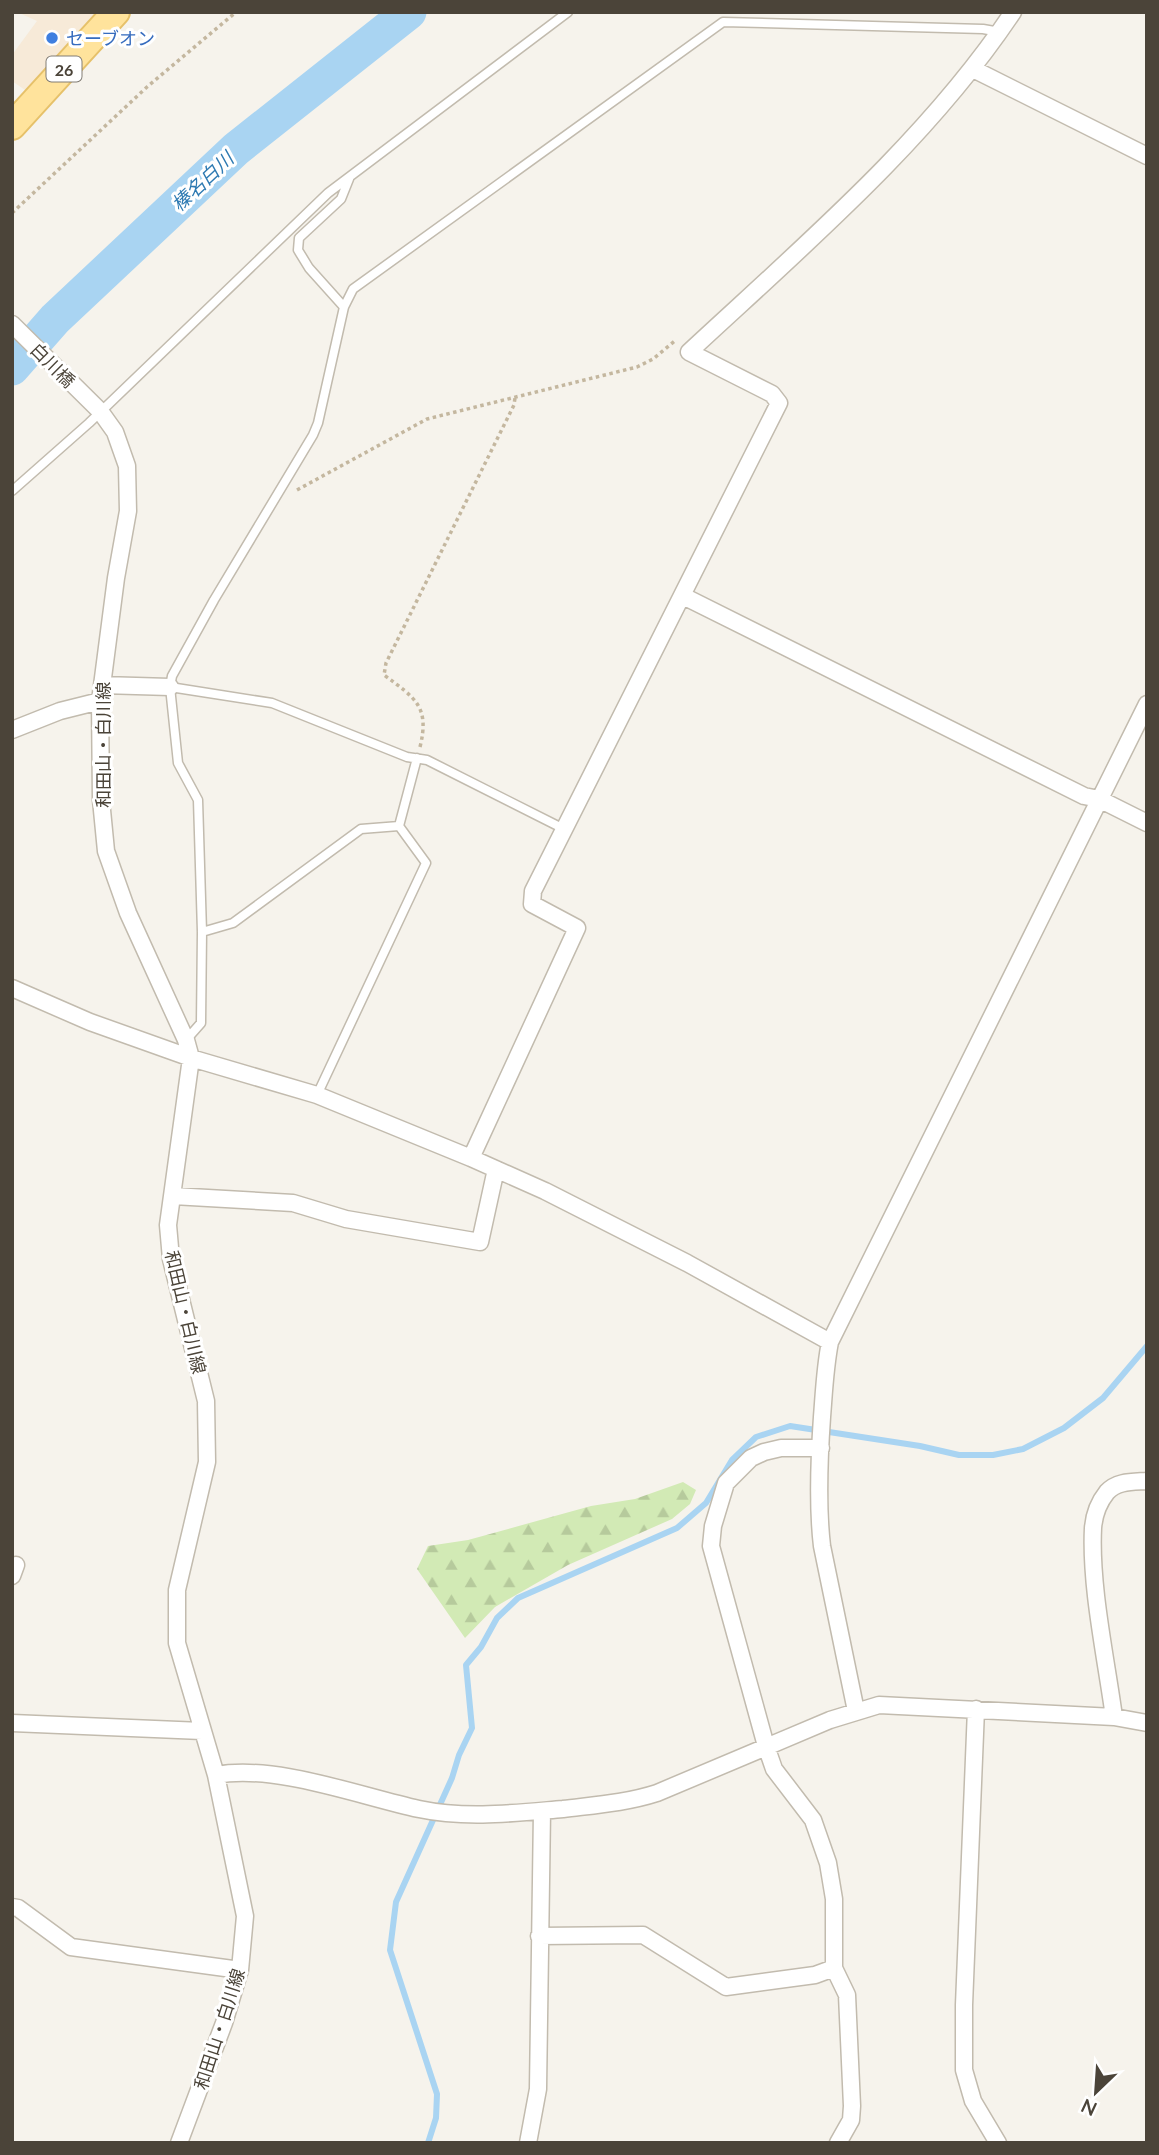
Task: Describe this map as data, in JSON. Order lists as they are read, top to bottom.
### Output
{
  "streets": {
    "main road": ["26"],
    "street": ["白川橋", "和田山・白川線"]
  },
  "crossings": [
    ["白川橋", "和田山・白川線"]
  ],
  "water": ["榛名白川"],
  "places": ["セーブオン"],
  "north": "bottom left"
}
